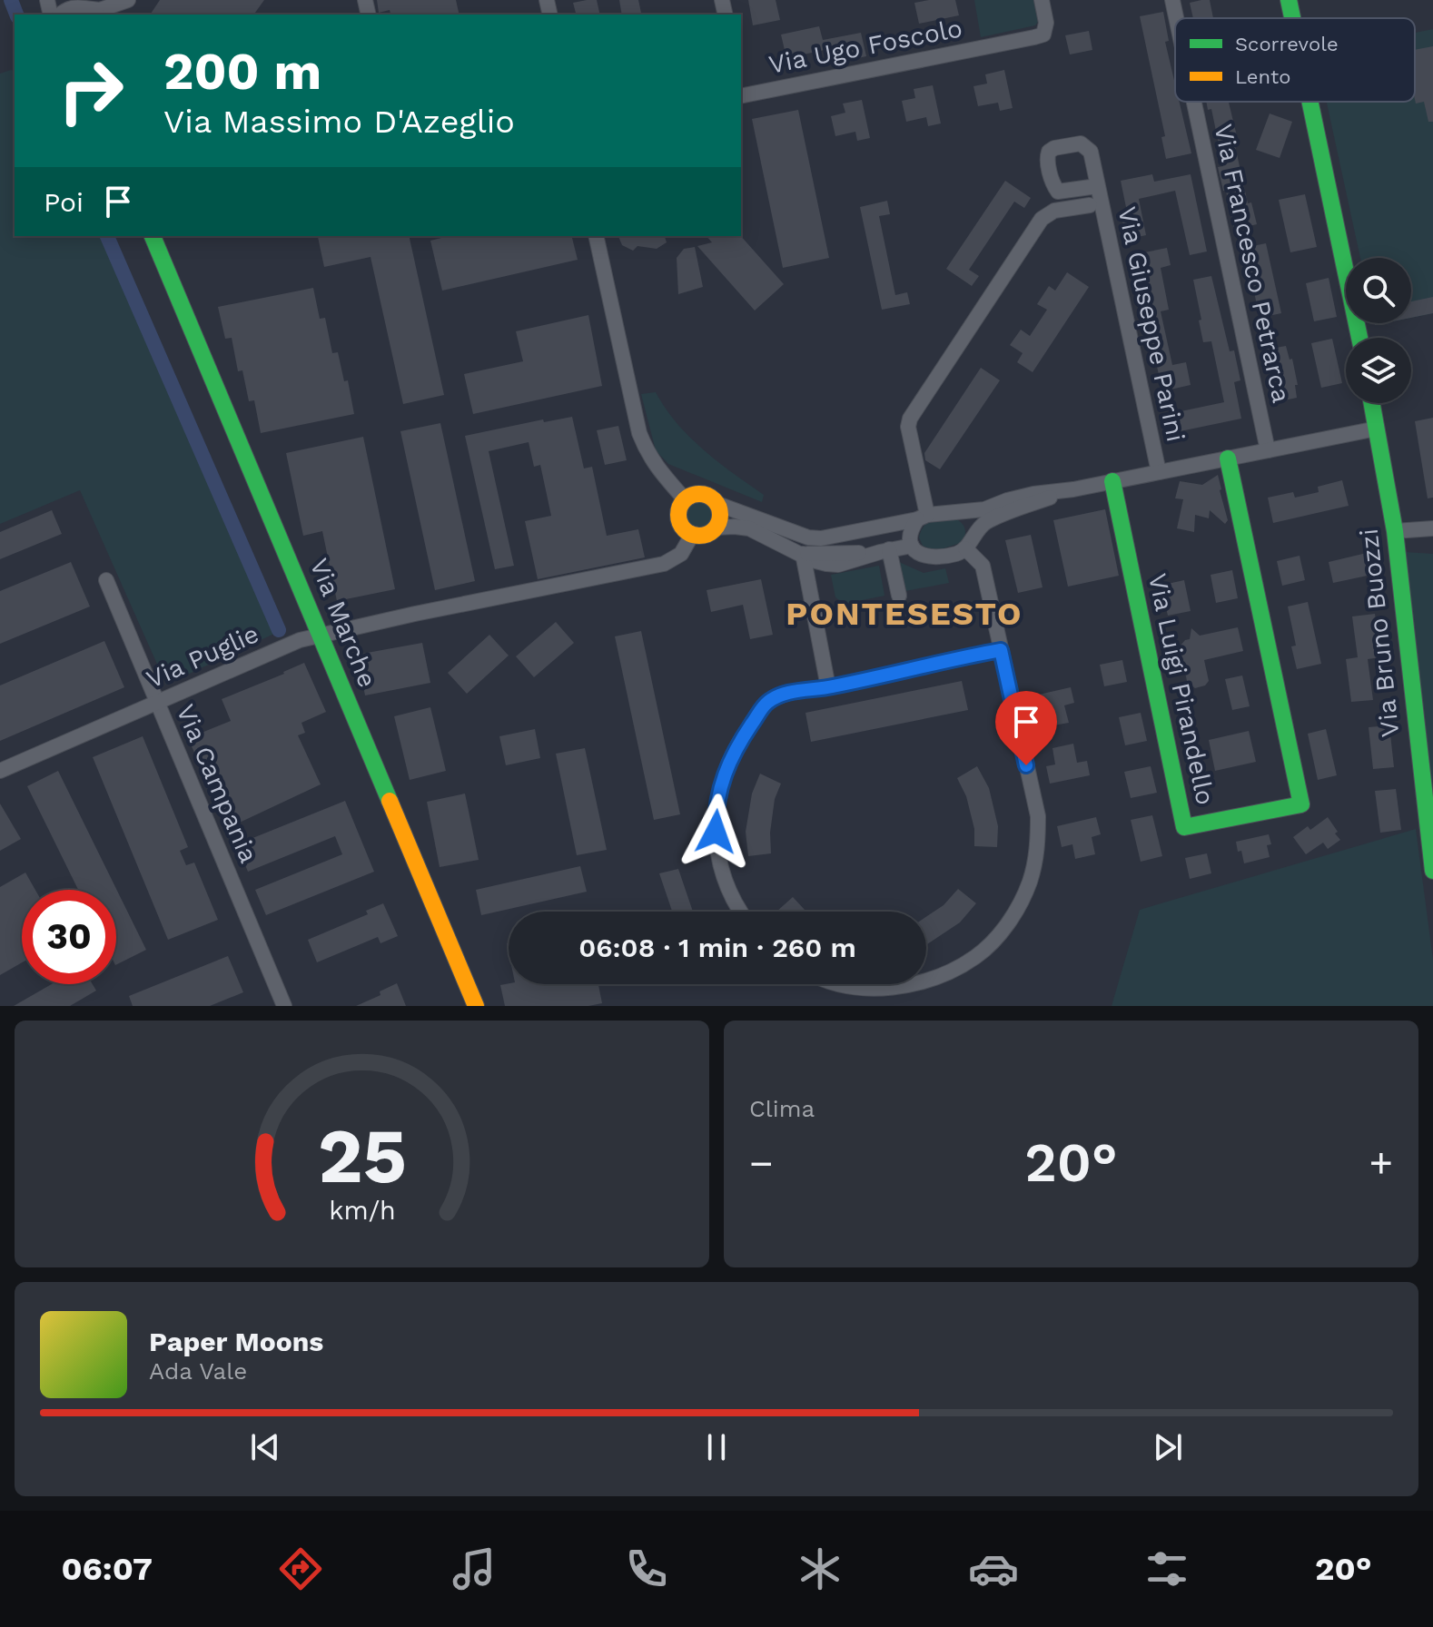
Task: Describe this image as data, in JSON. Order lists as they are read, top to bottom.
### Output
{
  "streets": {
    "street": [
      "Via Ugo Foscolo",
      "Via Francesco Petrarca",
      "Via Giuseppe Parini",
      "Via Marche",
      "Via Bruno Buozzi",
      "Via Puglie",
      "Via Luigi Pirandello",
      "Via Campania"
    ]
  },
  "crossings": [
    ["Via Marche", "Via Puglie"],
    ["Via Puglie", "Via Campania"]
  ],
  "districts": ["PONTESESTO"],
  "legend": ["Scorrevole", "Lento"],
  "page": {
    "turn": ["200 m", "Via Massimo D'Azeglio"],
    "then": "Poi",
    "limit": "30",
    "trip": "06:08 · 1 min · 260 m",
    "tile": "Clima",
    "heat": ["−", "20°", "+"],
    "song": ["Paper Moons", "Ada Vale"],
    "tabs": ["06:07", "20°"],
    "gauge": ["25", "km/h"]
  }
}
